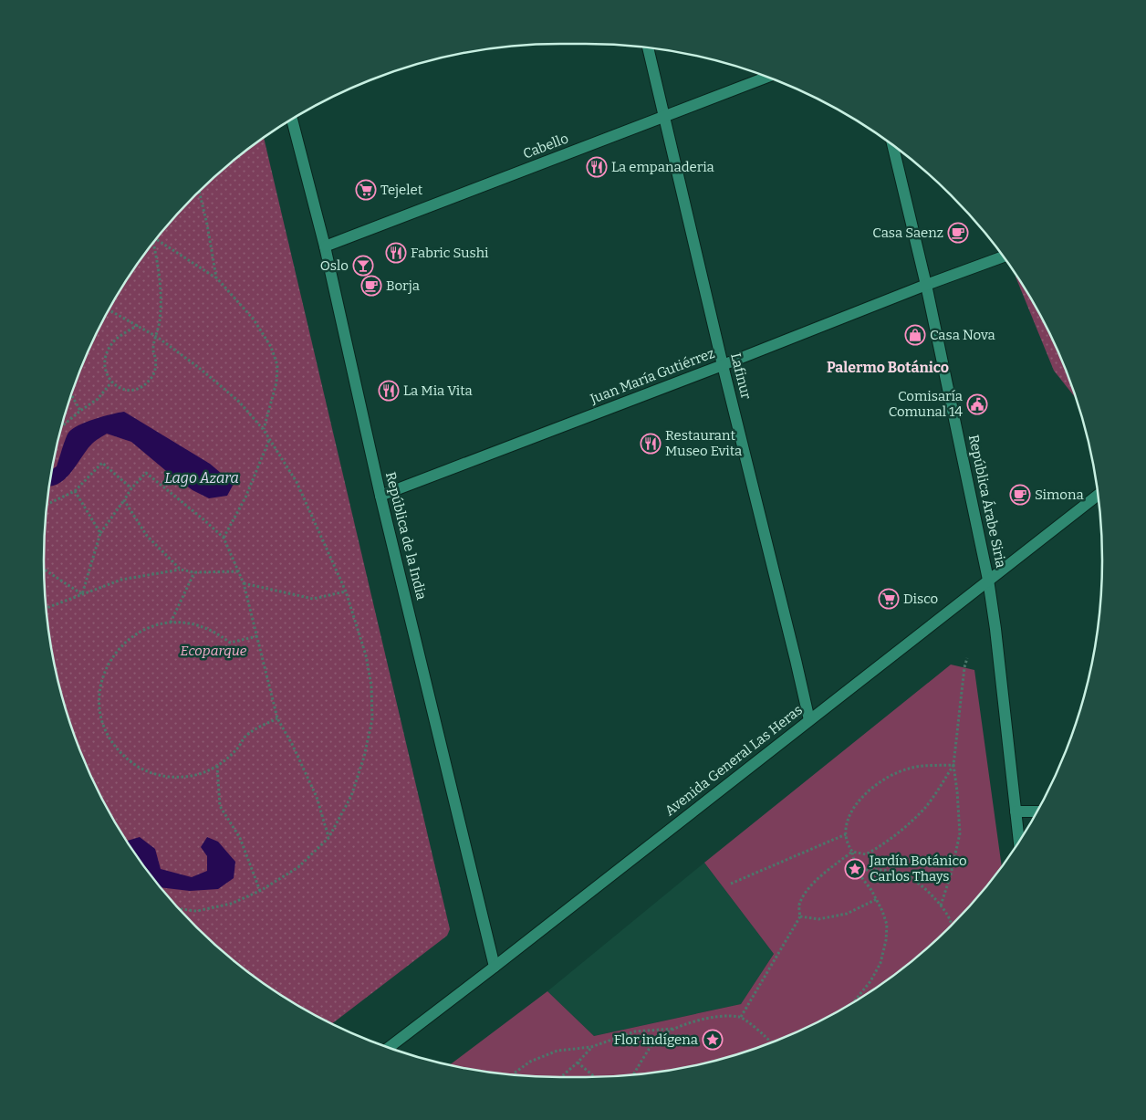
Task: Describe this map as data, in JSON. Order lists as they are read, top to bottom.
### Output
{
  "streets": {
    "street": [
      "Cabello",
      "Juan María Gutiérrez",
      "Lafinur",
      "República Árabe Siria",
      "República de la India",
      "Avenida General Las Heras"
    ]
  },
  "crossings": [
    ["Cabello", "Lafinur"],
    ["Cabello", "República de la India"],
    ["Juan María Gutiérrez", "Lafinur"],
    ["Juan María Gutiérrez", "República Árabe Siria"],
    ["Juan María Gutiérrez", "República de la India"],
    ["Lafinur", "Avenida General Las Heras"],
    ["República Árabe Siria", "Avenida General Las Heras"],
    ["República de la India", "Avenida General Las Heras"]
  ],
  "districts": ["Palermo Botánico"],
  "water": ["Lago Azara"],
  "parks": ["Ecoparque"],
  "places": {
    "restaurant": [
      "La empanaderia",
      "Fabric Sushi",
      "La Mia Vita",
      "Restaurant Museo Evita"
    ],
    "supermarket": ["Tejelet", "Disco"],
    "cafe": ["Casa Saenz", "Borja", "Simona"],
    "bar": ["Oslo"],
    "shop": ["Casa Nova"],
    "public building": ["Comisaría Comunal 14"],
    "place": ["Jardín Botánico Carlos Thays", "Flor indígena"]
  }
}
